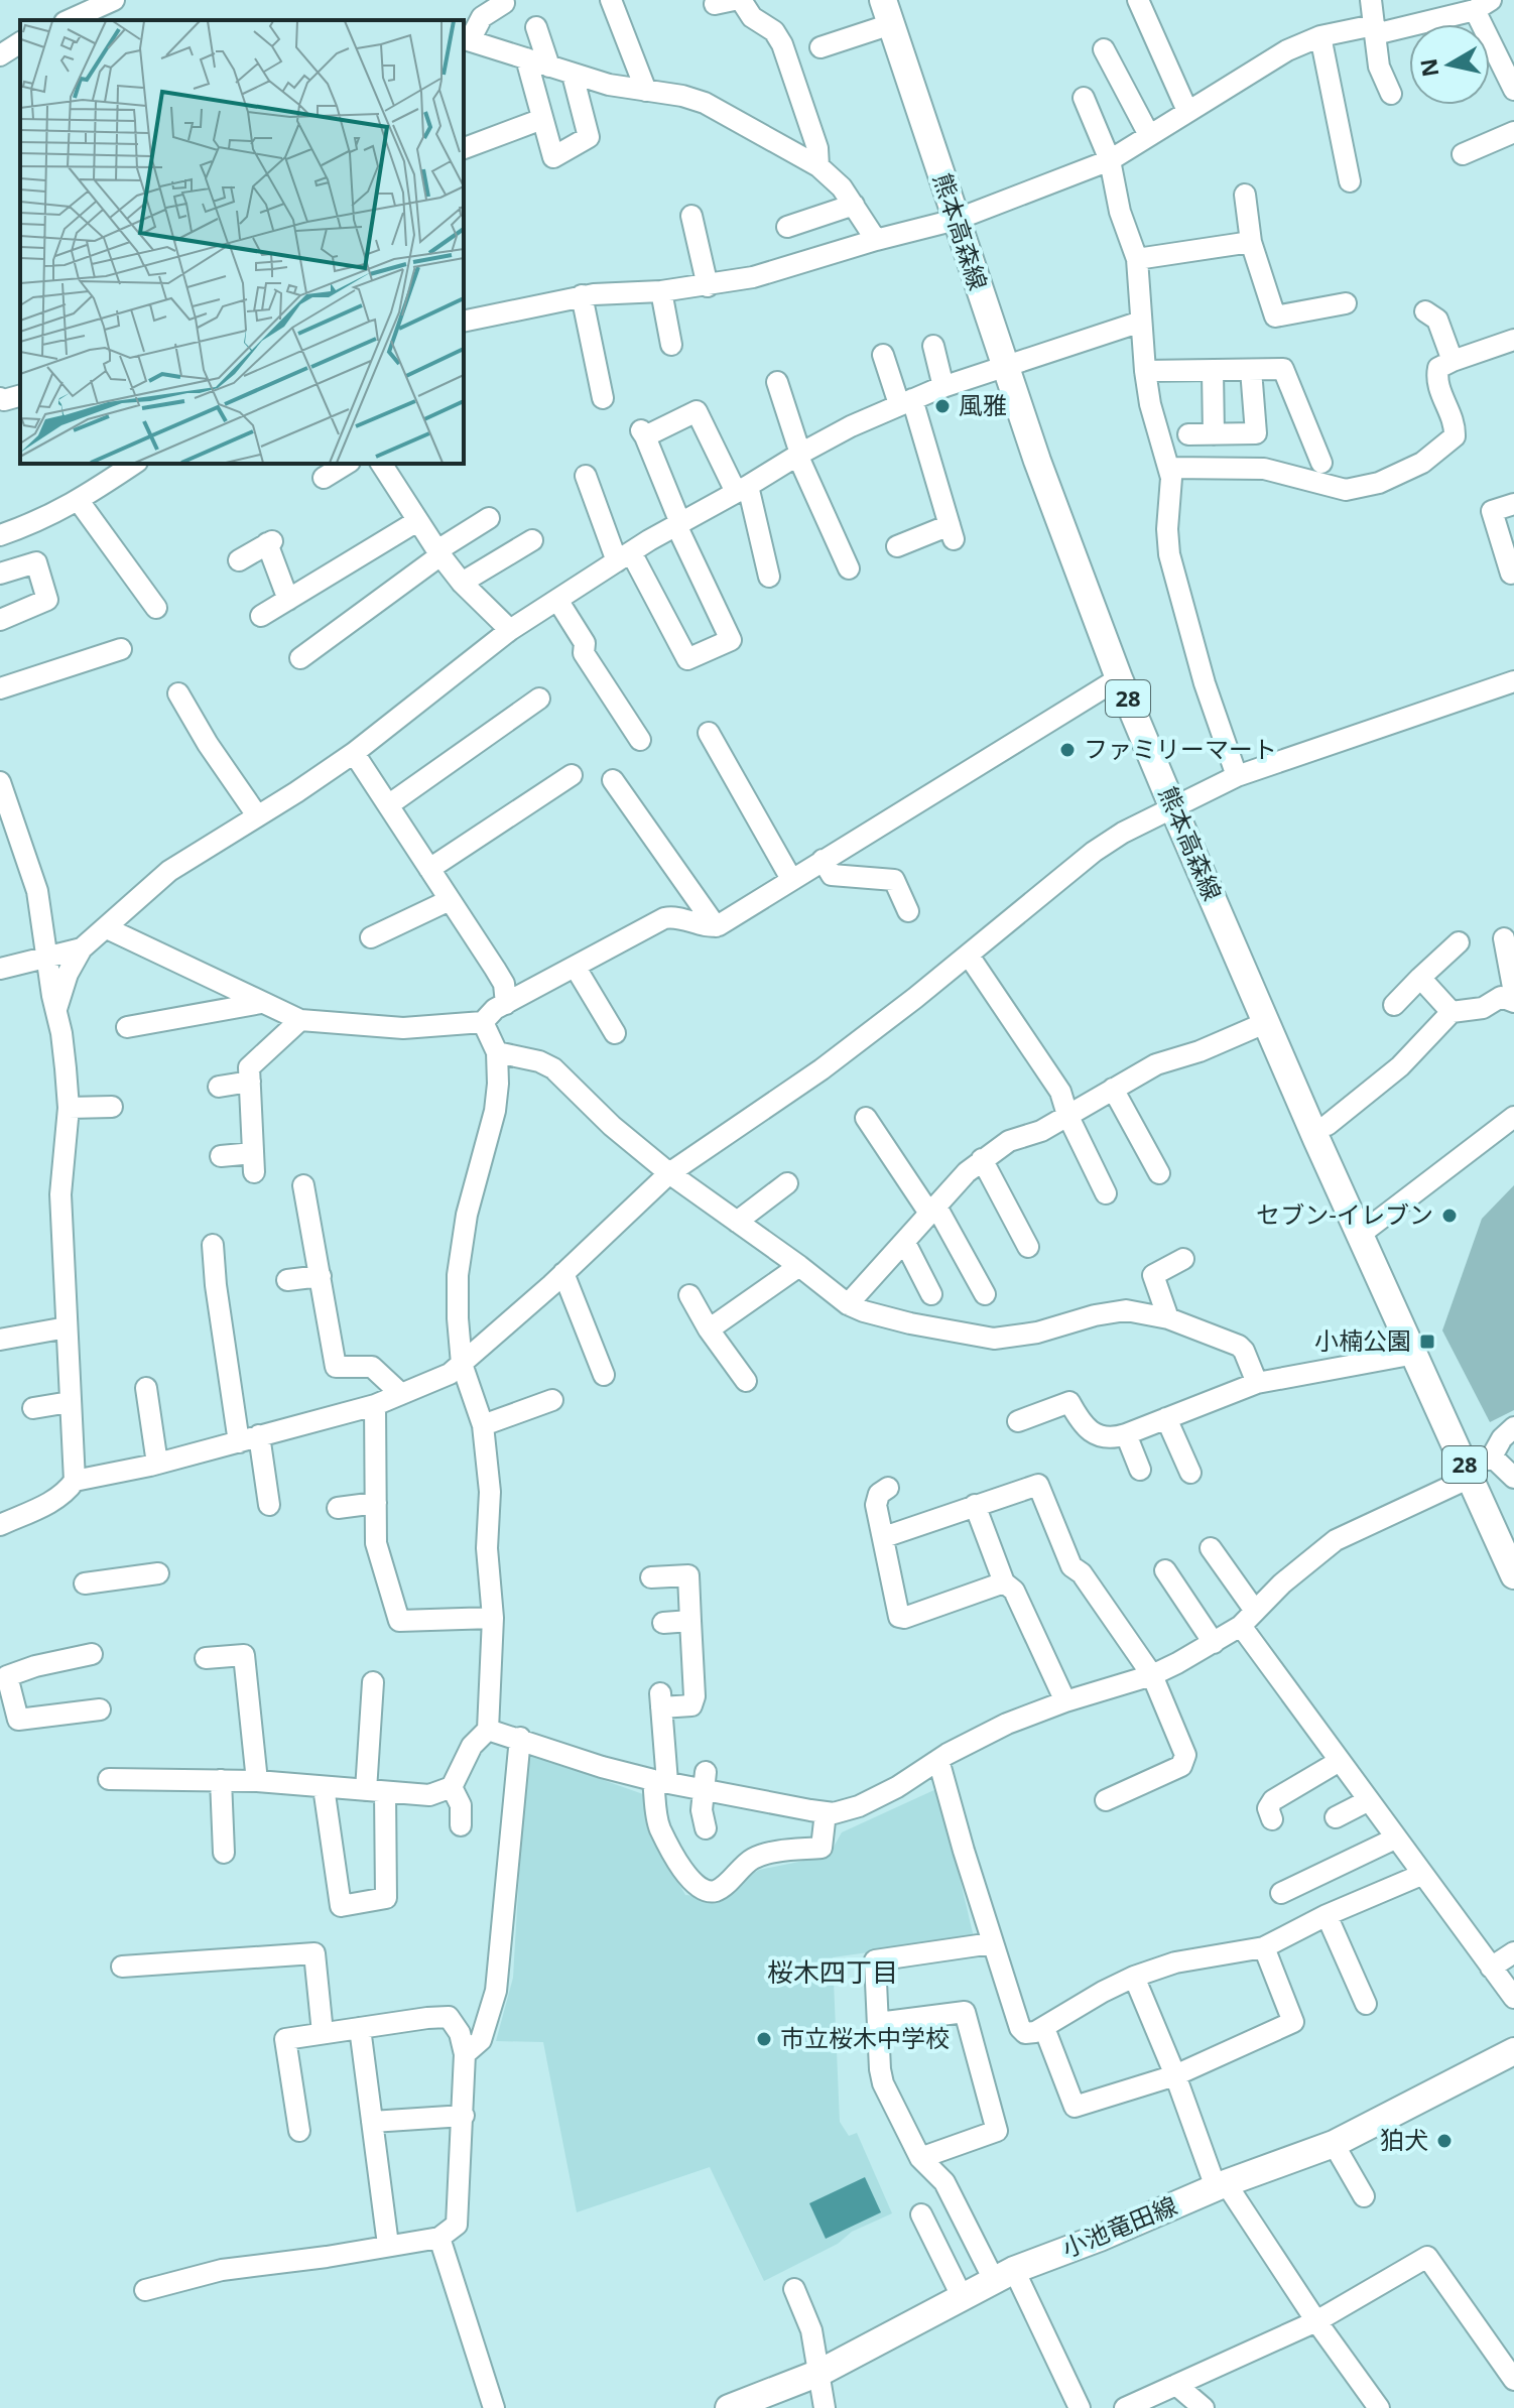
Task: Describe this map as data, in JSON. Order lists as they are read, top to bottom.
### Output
{
  "streets": {
    "main road": ["熊本高森線", "28", "小池竜田線"]
  },
  "districts": ["桜木四丁目"],
  "places": {
    "other": [
      "風雅",
      "ファミリーマート",
      "セブン-イレブン",
      "市立桜木中学校",
      "狛犬"
    ],
    "transit": ["小楠公園"]
  },
  "north": "left"
}
